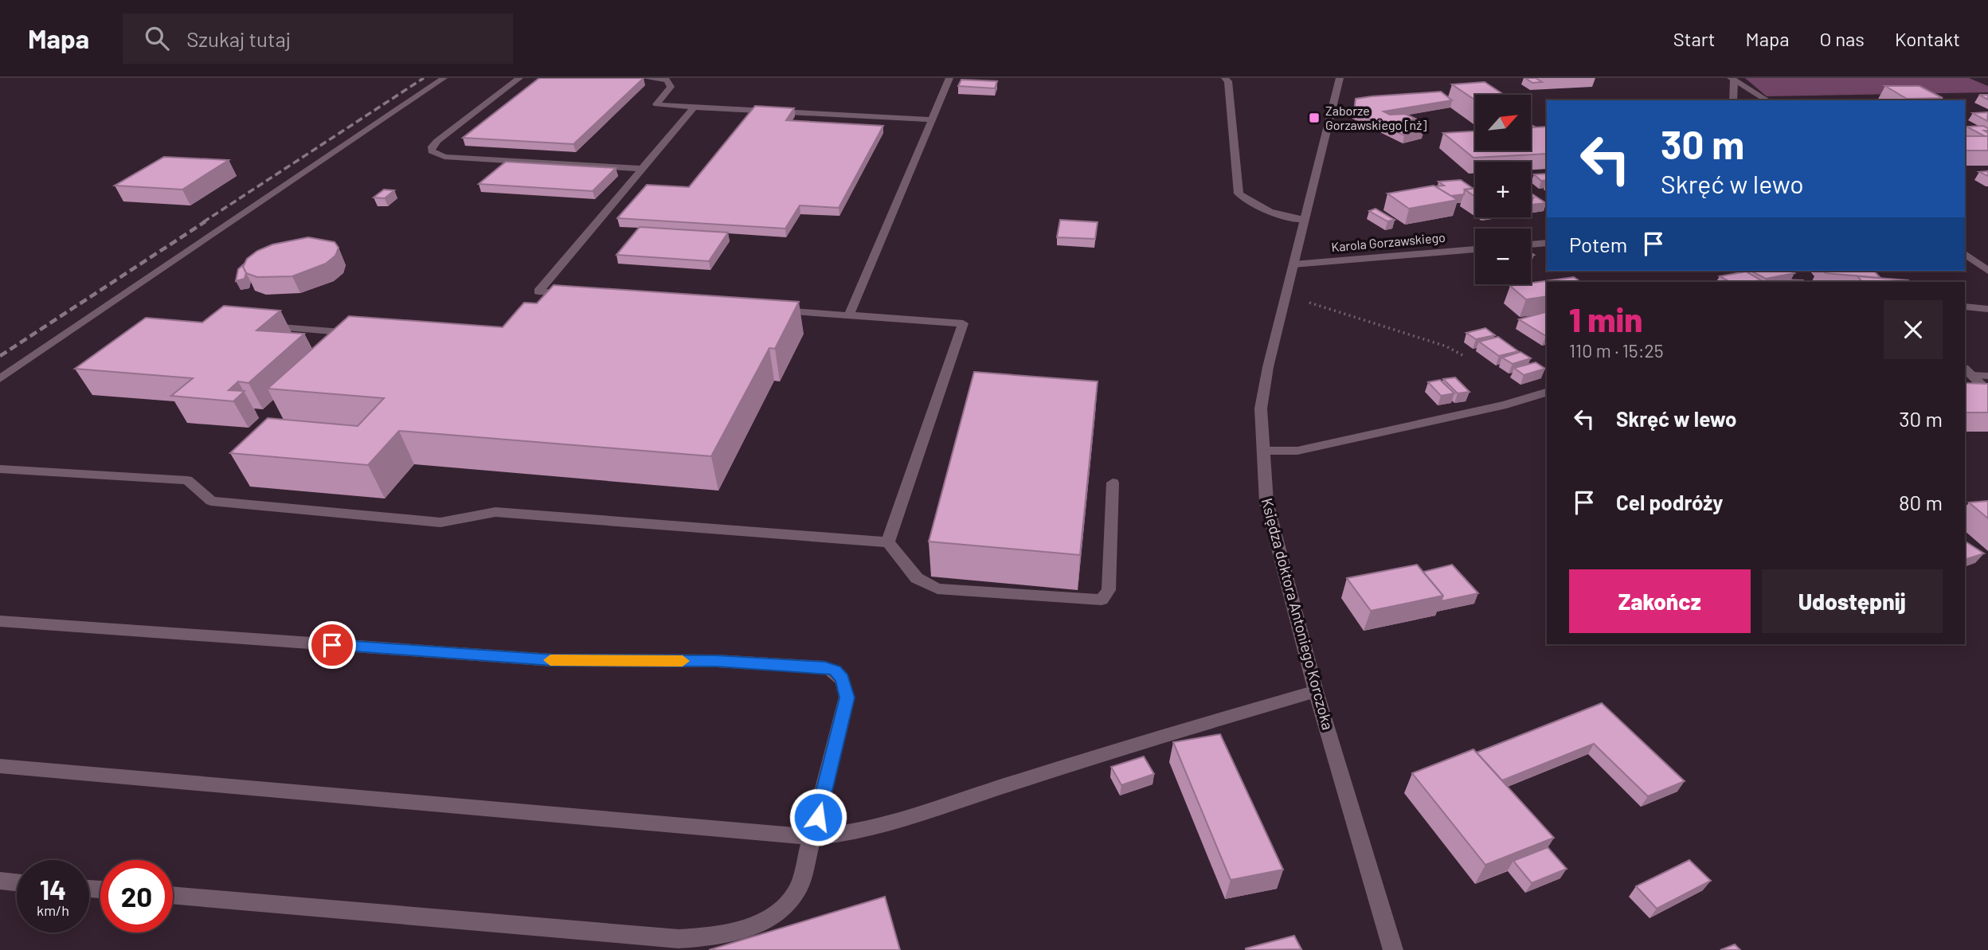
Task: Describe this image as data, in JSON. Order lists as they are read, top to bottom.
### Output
{
  "streets": {
    "street": ["Karola Gorzawskiego", "Księdza doktora Antoniego Korczoka"]
  },
  "crossings": [
    ["Karola Gorzawskiego", "Księdza doktora Antoniego Korczoka"]
  ],
  "places": {
    "transit": ["Zaborze Gorzawskiego [nż]"]
  },
  "north": "top right",
  "page": {
    "header": "Mapa",
    "search": "Szukaj tutaj",
    "nav": [
      "Start",
      "Mapa",
      "O nas",
      "Kontakt"
    ],
    "map_buttons": ["+", "−"],
    "turn": ["30 m", "Skręć w lewo"],
    "then": "Potem",
    "heading": ["1 min", "110 m · 15:25"],
    "list": [
      {
        "name": "Skręć w lewo",
        "value": "30 m"
      },
      {
        "name": "Cel podróży",
        "value": "80 m"
      }
    ],
    "buttons": ["Zakończ", "Udostępnij"],
    "speed": "14 km/h",
    "limit": "20"
  }
}
